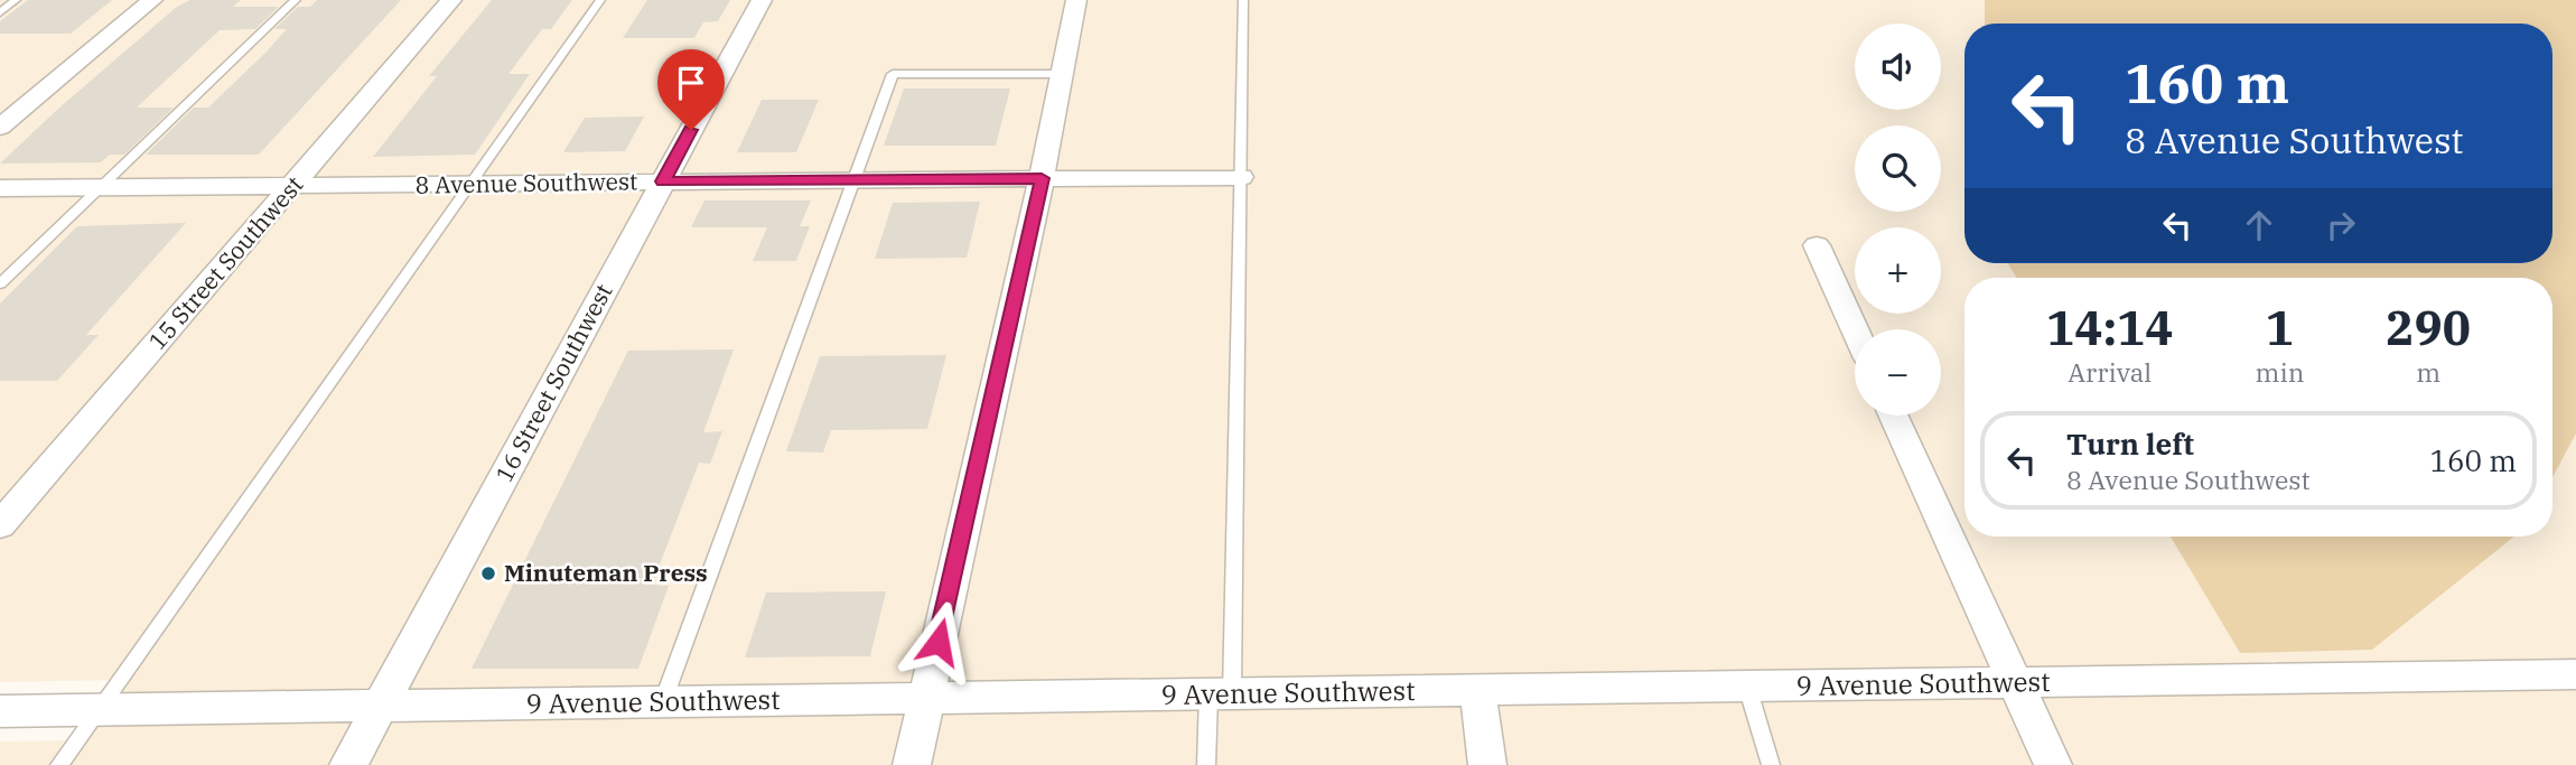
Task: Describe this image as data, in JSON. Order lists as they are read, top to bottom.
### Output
{
  "streets": {
    "street": [
      "8 Avenue Southwest",
      "15 Street Southwest",
      "16 Street Southwest",
      "9 Avenue Southwest"
    ]
  },
  "crossings": [
    ["8 Avenue Southwest", "15 Street Southwest"],
    ["8 Avenue Southwest", "16 Street Southwest"],
    ["16 Street Southwest", "9 Avenue Southwest"]
  ],
  "places": ["Minuteman Press"],
  "page": {
    "map_buttons": ["+", "−"],
    "turn": ["160 m", "8 Avenue Southwest"],
    "eta": [
      "14:14",
      "Arrival",
      "1",
      "min",
      "290",
      "m"
    ],
    "list": [
      {
        "name": "Turn left",
        "note": "8 Avenue Southwest",
        "value": "160 m"
      }
    ]
  }
}
